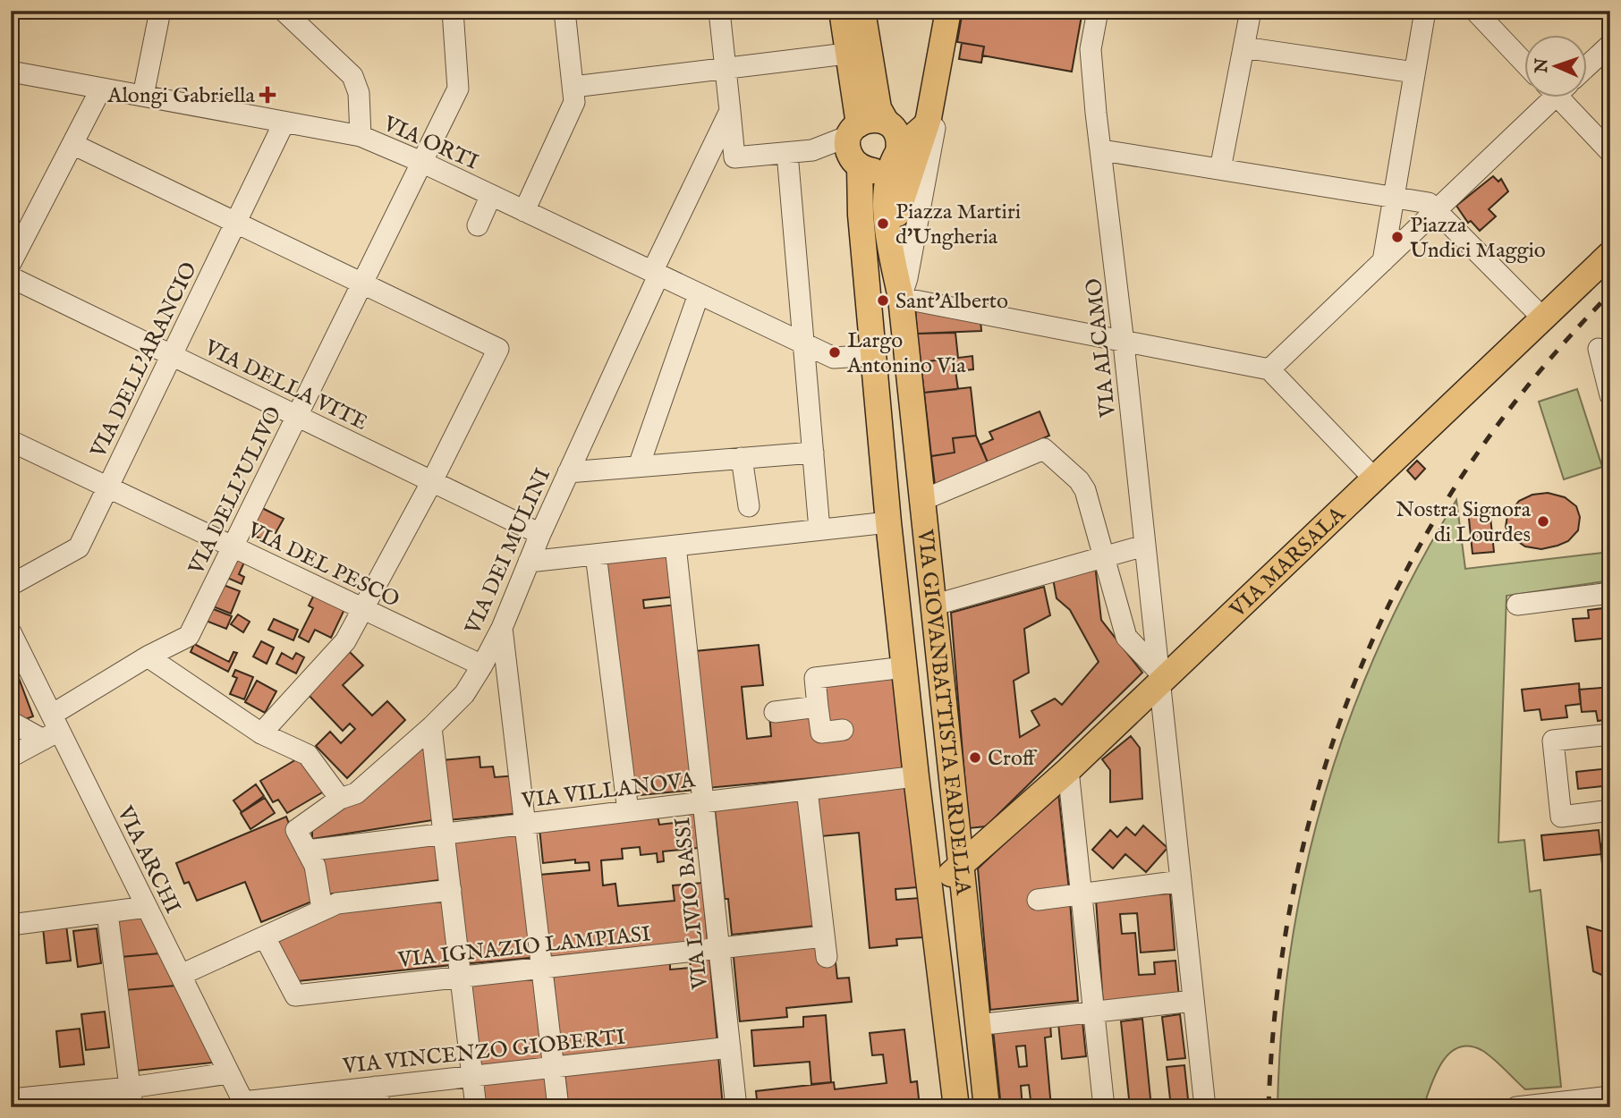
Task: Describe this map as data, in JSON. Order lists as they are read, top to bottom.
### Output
{
  "streets": {
    "main road": ["VIA MARSALA", "VIA GIOVANBATTISTA FARDELLA"],
    "street": [
      "VIA ORTI",
      "VIA ALCAMO",
      "VIA DELL'ARANCIO",
      "VIA DELLA VITE",
      "VIA DELL'ULIVO",
      "VIA DEI MULINI",
      "VIA DEL PESCO",
      "VIA VILLANOVA",
      "VIA ARCHI",
      "VIA LIVIO BASSI",
      "VIA IGNAZIO LAMPIASI",
      "VIA VINCENZO GIOBERTI"
    ]
  },
  "crossings": [
    ["VIA ORTI", "VIA DELL'ARANCIO"],
    ["VIA ORTI", "VIA DELL'ULIVO"],
    ["VIA ORTI", "VIA DEI MULINI"],
    ["VIA ORTI", "VIA GIOVANBATTISTA FARDELLA"],
    ["VIA ALCAMO", "VIA MARSALA"],
    ["VIA DELL'ARANCIO", "VIA DELLA VITE"],
    ["VIA DELL'ARANCIO", "VIA DEL PESCO"],
    ["VIA DELLA VITE", "VIA DELL'ULIVO"],
    ["VIA DELLA VITE", "VIA DEI MULINI"],
    ["VIA DELL'ULIVO", "VIA DEL PESCO"],
    ["VIA DEI MULINI", "VIA DEL PESCO"],
    ["VIA DEI MULINI", "VIA VILLANOVA"],
    ["VIA MARSALA", "VIA GIOVANBATTISTA FARDELLA"],
    ["VIA GIOVANBATTISTA FARDELLA", "VIA VILLANOVA"],
    ["VIA VILLANOVA", "VIA LIVIO BASSI"],
    ["VIA ARCHI", "VIA VINCENZO GIOBERTI"],
    ["VIA LIVIO BASSI", "VIA IGNAZIO LAMPIASI"],
    ["VIA LIVIO BASSI", "VIA VINCENZO GIOBERTI"]
  ],
  "places": {
    "health": ["Alongi Gabriella"],
    "other": [
      "Piazza Martiri d'Ungheria",
      "Piazza Undici Maggio",
      "Sant'Alberto",
      "Largo Antonino Via",
      "Nostra Signora di Lourdes",
      "Croff"
    ]
  },
  "north": "left"
}
